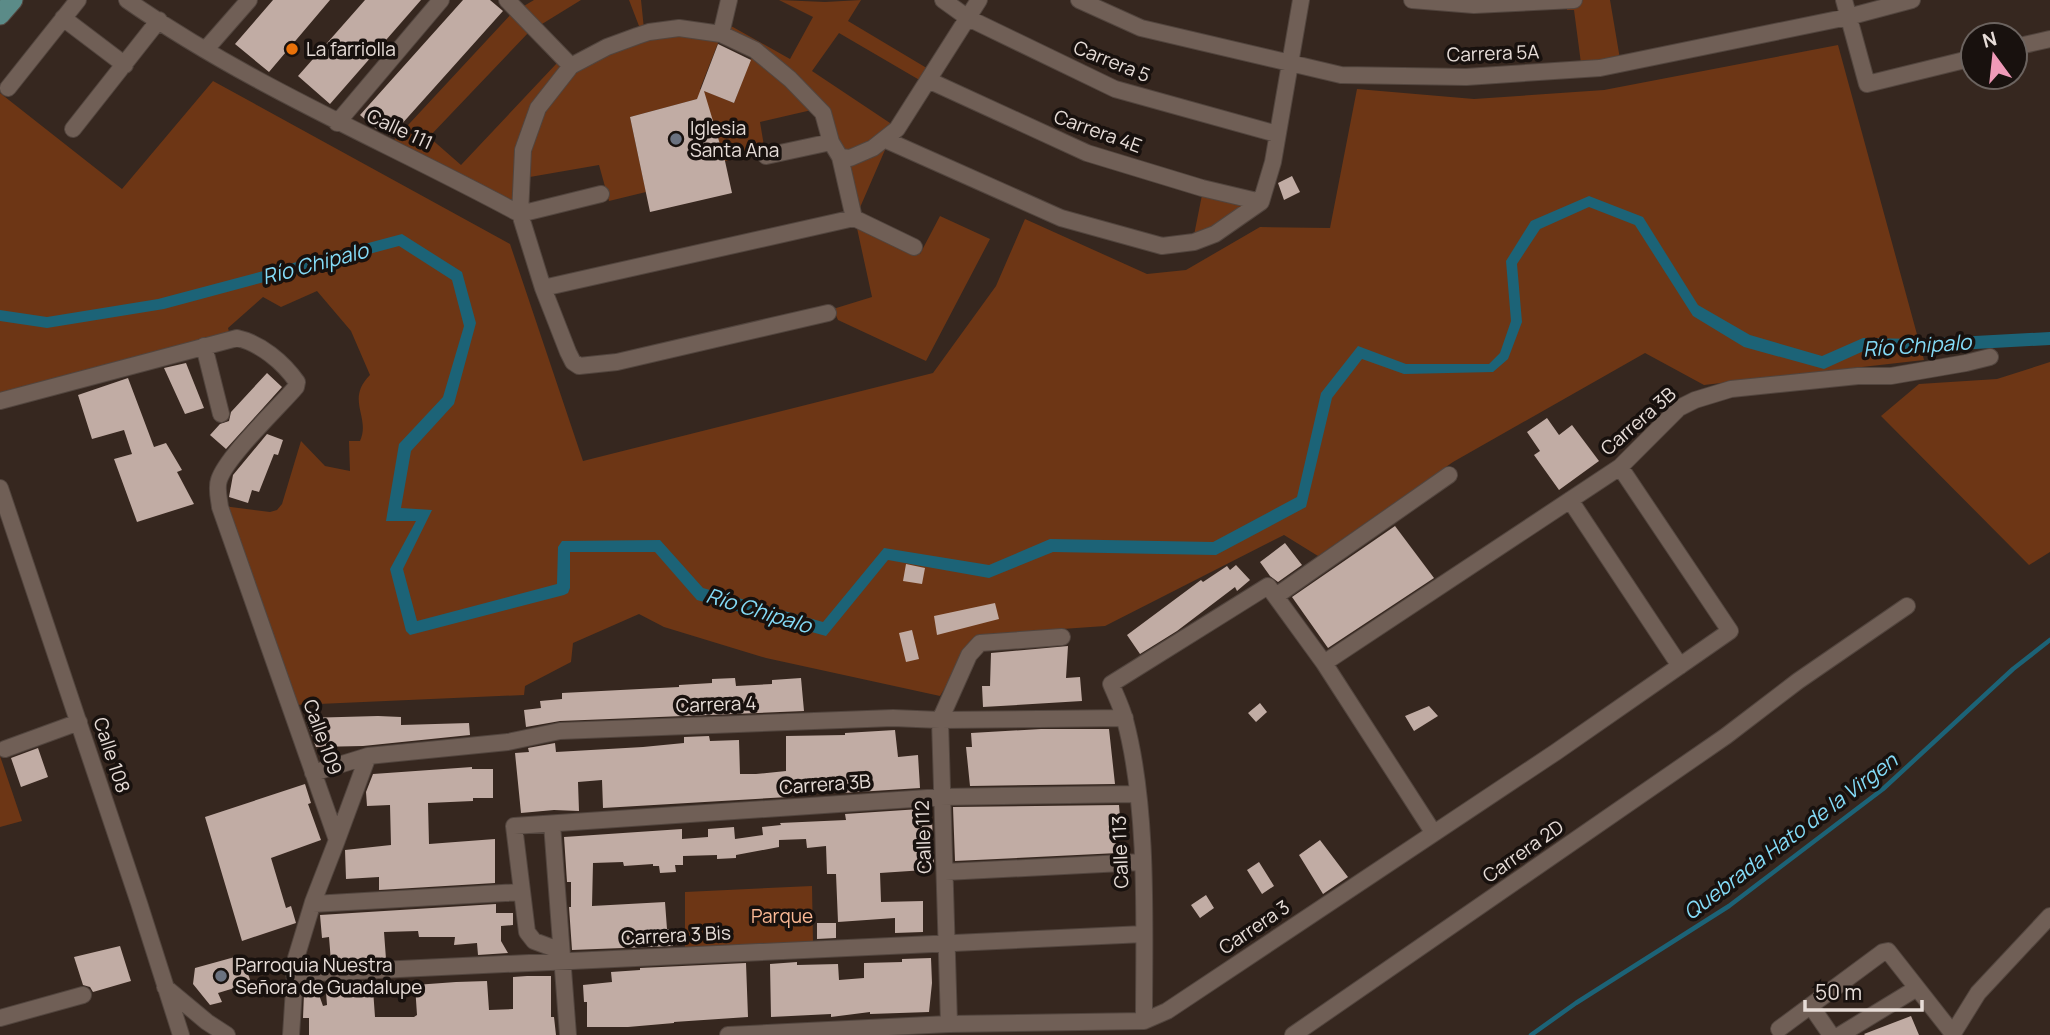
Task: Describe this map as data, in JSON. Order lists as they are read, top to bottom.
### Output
{
  "streets": {
    "street": [
      "Carrera 5A",
      "Carrera 5",
      "Calle 111",
      "Carrera 4E",
      "Carrera 3B",
      "Carrera 4",
      "Calle 109",
      "Calle 108",
      "Calle 112",
      "Carrera 2D",
      "Calle 113",
      "Carrera 3",
      "Carrera 3 Bis"
    ]
  },
  "crossings": [
    ["Carrera 3B", "Calle 112"],
    ["Carrera 3B", "Calle 113"],
    ["Carrera 3B", "Carrera 3"],
    ["Carrera 4", "Calle 109"],
    ["Carrera 4", "Calle 112"],
    ["Carrera 4", "Calle 113"],
    ["Calle 112", "Carrera 3"],
    ["Calle 112", "Carrera 3 Bis"],
    ["Calle 113", "Carrera 3"],
    ["Calle 113", "Carrera 3 Bis"]
  ],
  "water": ["Río Chipalo", "Quebrada Hato de la Virgen"],
  "parks": ["Parque"],
  "places": ["La farriolla", "Iglesia Santa Ana", "Parroquia Nuestra Señora de Guadalupe"],
  "scale_bar": "50 m",
  "north": "top"
}
